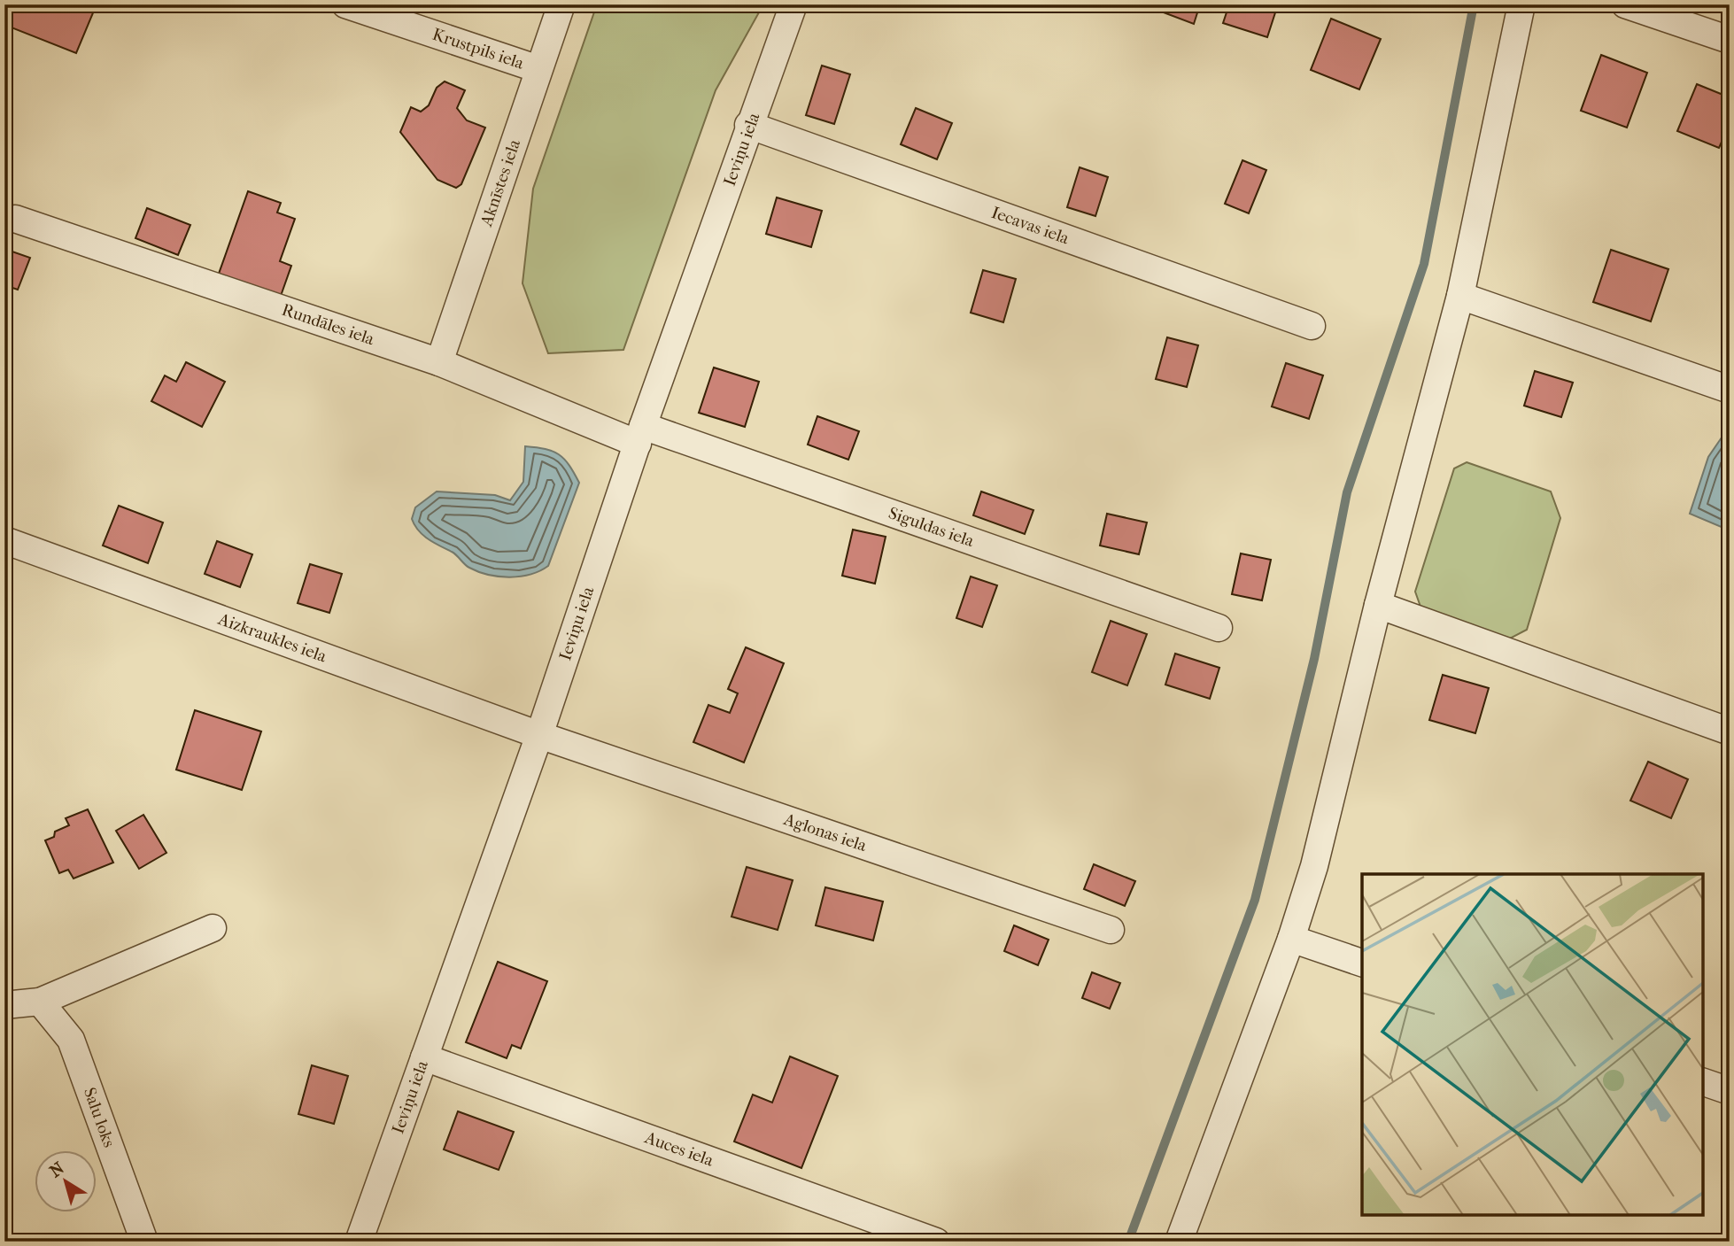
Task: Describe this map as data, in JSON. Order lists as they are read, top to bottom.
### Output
{
  "streets": {
    "street": [
      "Krustpils iela",
      "Ieviņu iela",
      "Aknīstes iela",
      "Iecavas iela",
      "Rundāles iela",
      "Siguldas iela",
      "Aizkraukles iela",
      "Aglonas iela",
      "Salu loks",
      "Auces iela"
    ]
  },
  "crossings": [
    ["Krustpils iela", "Aknīstes iela"],
    ["Ieviņu iela", "Iecavas iela"],
    ["Ieviņu iela", "Rundāles iela"],
    ["Ieviņu iela", "Siguldas iela"],
    ["Ieviņu iela", "Aizkraukles iela"],
    ["Ieviņu iela", "Aglonas iela"],
    ["Ieviņu iela", "Auces iela"],
    ["Aknīstes iela", "Rundāles iela"],
    ["Rundāles iela", "Siguldas iela"],
    ["Aizkraukles iela", "Aglonas iela"]
  ],
  "north": "top left"
}
